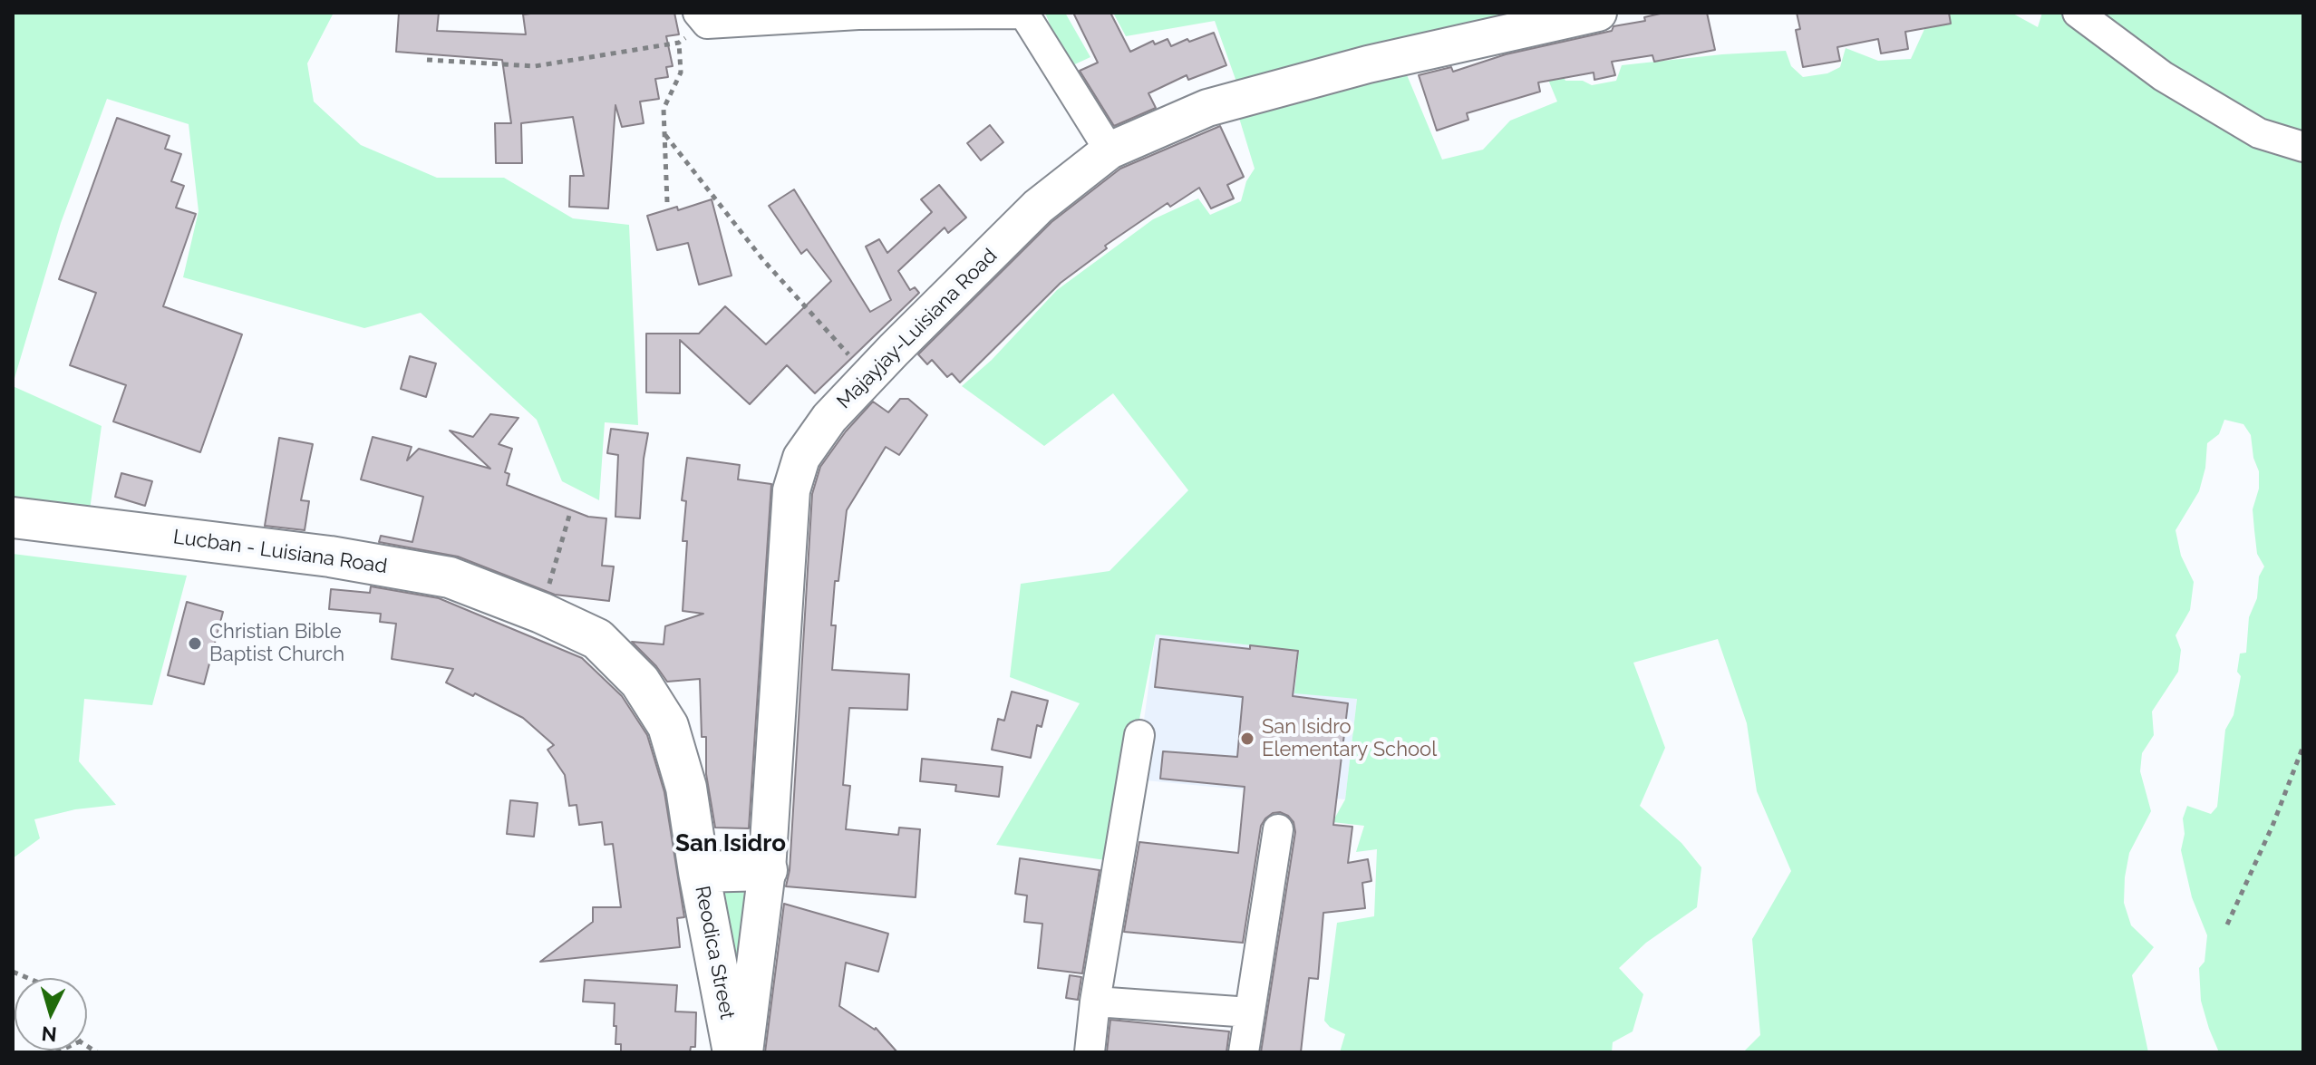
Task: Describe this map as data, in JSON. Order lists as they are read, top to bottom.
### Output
{
  "streets": {
    "main road": ["Lucban - Luisiana Road", "Reodica Street"],
    "street": ["Majayjay-Luisiana Road"]
  },
  "crossings": [
    ["Lucban - Luisiana Road", "Reodica Street"]
  ],
  "districts": ["San Isidro"],
  "places": ["Christian Bible Baptist Church", "San Isidro Elementary School"],
  "north": "bottom"
}
